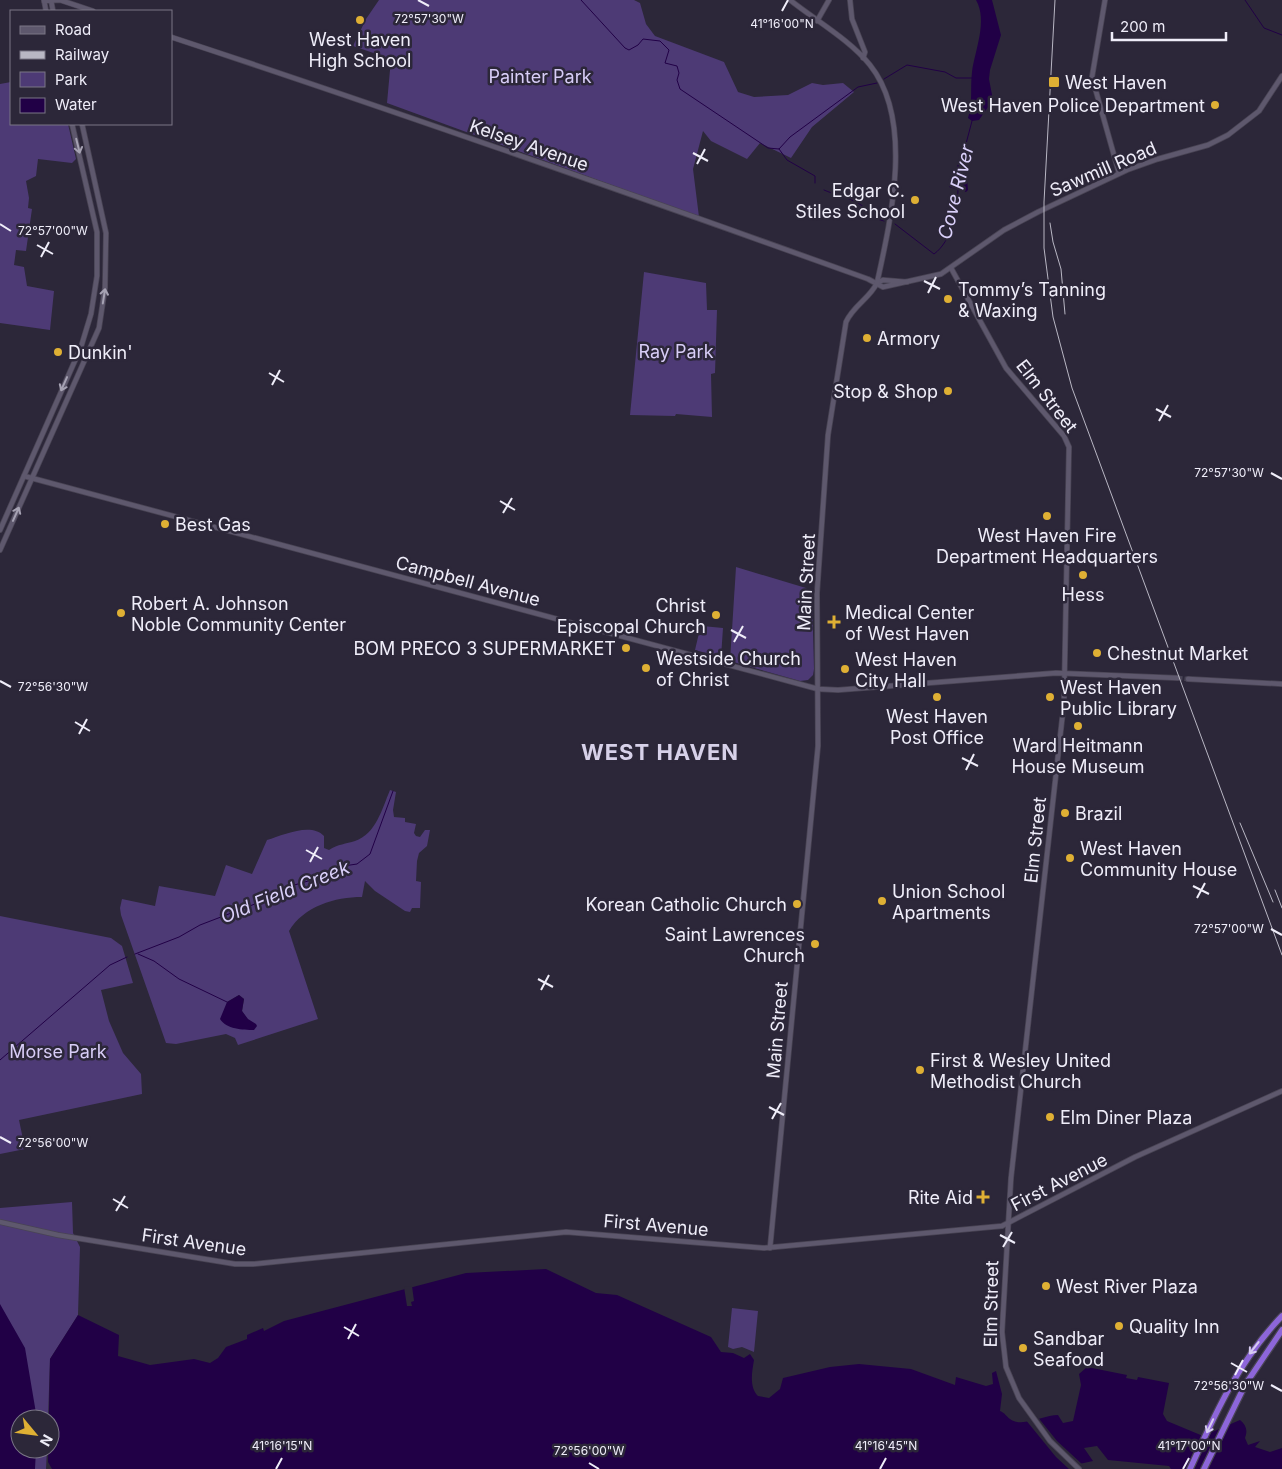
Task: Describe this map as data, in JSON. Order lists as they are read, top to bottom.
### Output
{
  "streets": {
    "main road": [
      "Kelsey Avenue",
      "Sawmill Road",
      "Elm Street",
      "Campbell Avenue",
      "Main Street",
      "First Avenue"
    ]
  },
  "crossings": [
    ["Kelsey Avenue", "Sawmill Road"],
    ["Kelsey Avenue", "Main Street"],
    ["Sawmill Road", "Elm Street"],
    ["Elm Street", "Campbell Avenue"],
    ["Elm Street", "First Avenue"],
    ["Campbell Avenue", "Main Street"],
    ["Main Street", "First Avenue"]
  ],
  "districts": ["WEST HAVEN"],
  "water": ["Cove River", "Old Field Creek"],
  "parks": ["Painter Park", "Ray Park", "Morse Park"],
  "places": {
    "other": [
      "West Haven High School",
      "West Haven Police Department",
      "Edgar C. Stiles School",
      "Tommy’s Tanning & Waxing",
      "Armory",
      "Dunkin'",
      "Stop & Shop",
      "West Haven Fire Department Headquarters",
      "Best Gas",
      "Hess",
      "Robert A. Johnson Noble Community Center",
      "Christ Episcopal Church",
      "BOM PRECO 3 SUPERMARKET",
      "Chestnut Market",
      "Westside Church of Christ",
      "West Haven City Hall",
      "West Haven Post Office",
      "West Haven Public Library",
      "Ward Heitmann House Museum",
      "Brazil",
      "West Haven Community House",
      "Union School Apartments",
      "Korean Catholic Church",
      "Saint Lawrences Church",
      "First & Wesley United Methodist Church",
      "Elm Diner Plaza",
      "West River Plaza",
      "Quality Inn",
      "Sandbar Seafood"
    ],
    "transit": ["West Haven"],
    "health": ["Medical Center of West Haven", "Rite Aid"]
  },
  "legend": [
    "Road",
    "Railway",
    "Park",
    "Water"
  ],
  "scale_bar": "200 m",
  "north": "bottom right",
  "coordinates": [
    "72°57'30\"W",
    "41°16'00\"N",
    "72°57'00\"W",
    "72°56'30\"W",
    "72°56'00\"W",
    "41°16'15\"N",
    "41°16'45\"N",
    "41°17'00\"N"
  ]
}
